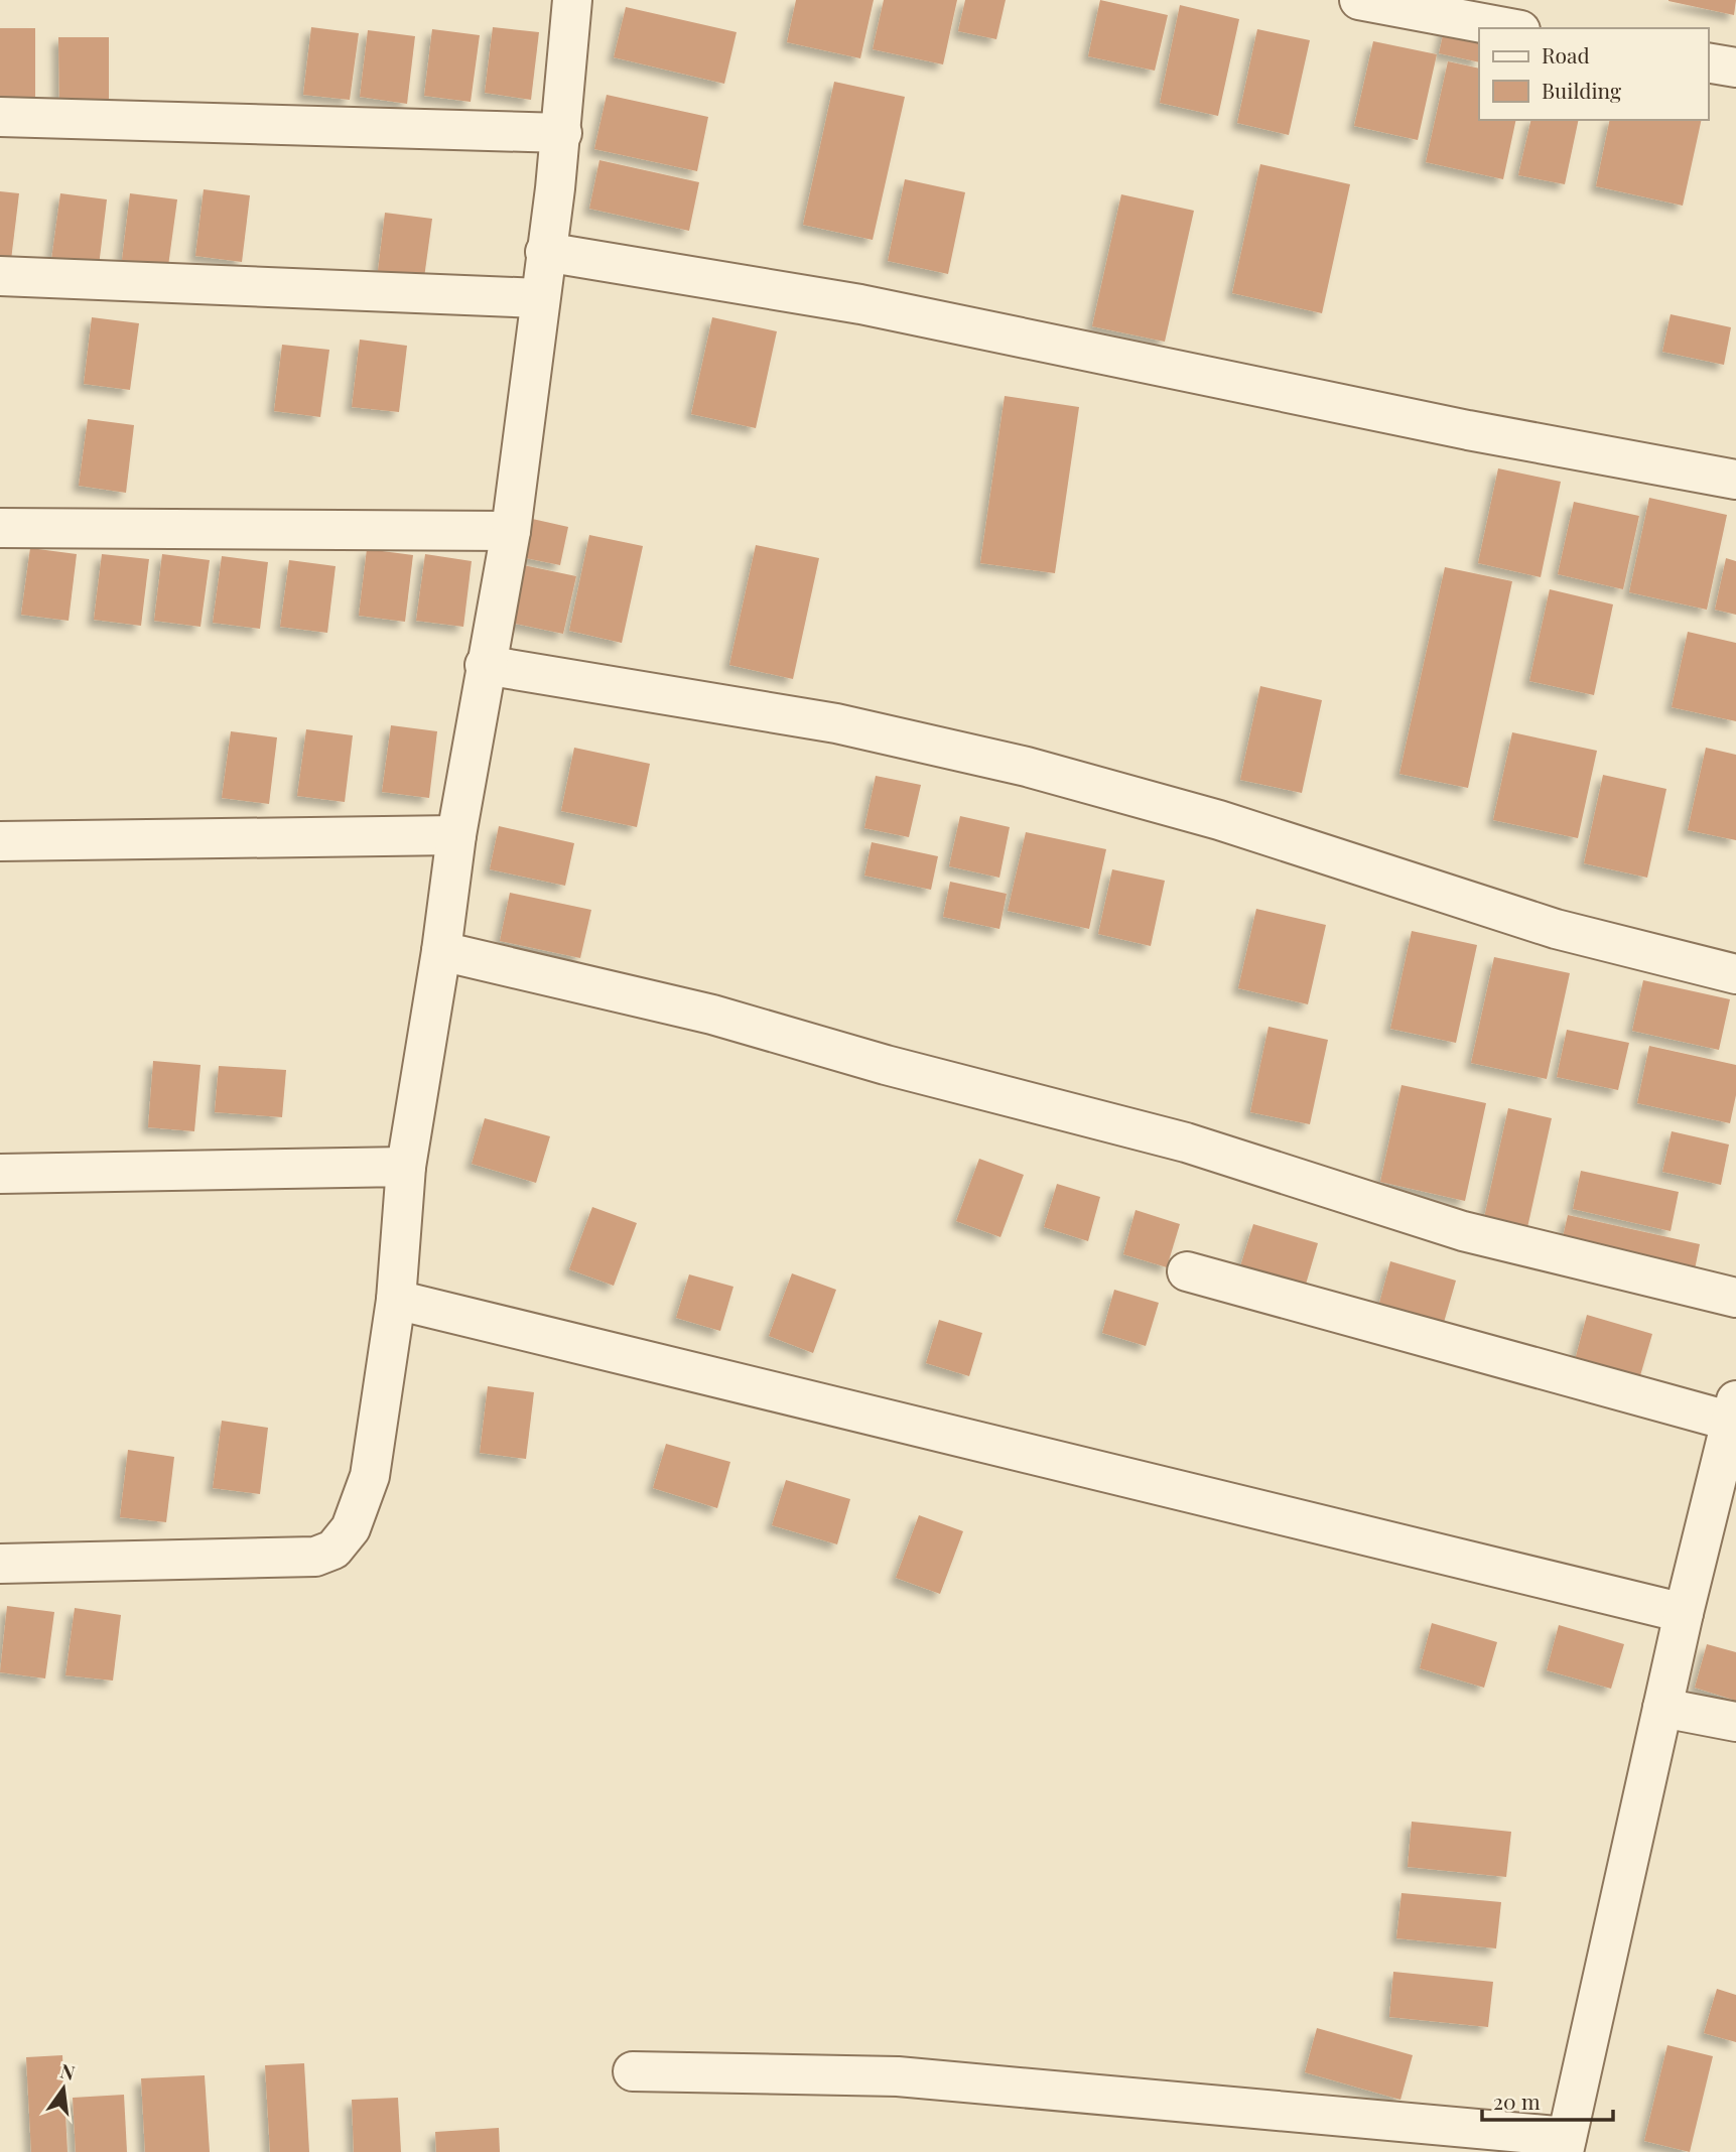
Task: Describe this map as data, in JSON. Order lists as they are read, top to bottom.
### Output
{
  "legend": ["Road", "Building"],
  "scale_bar": "20 m",
  "north": "top"
}
